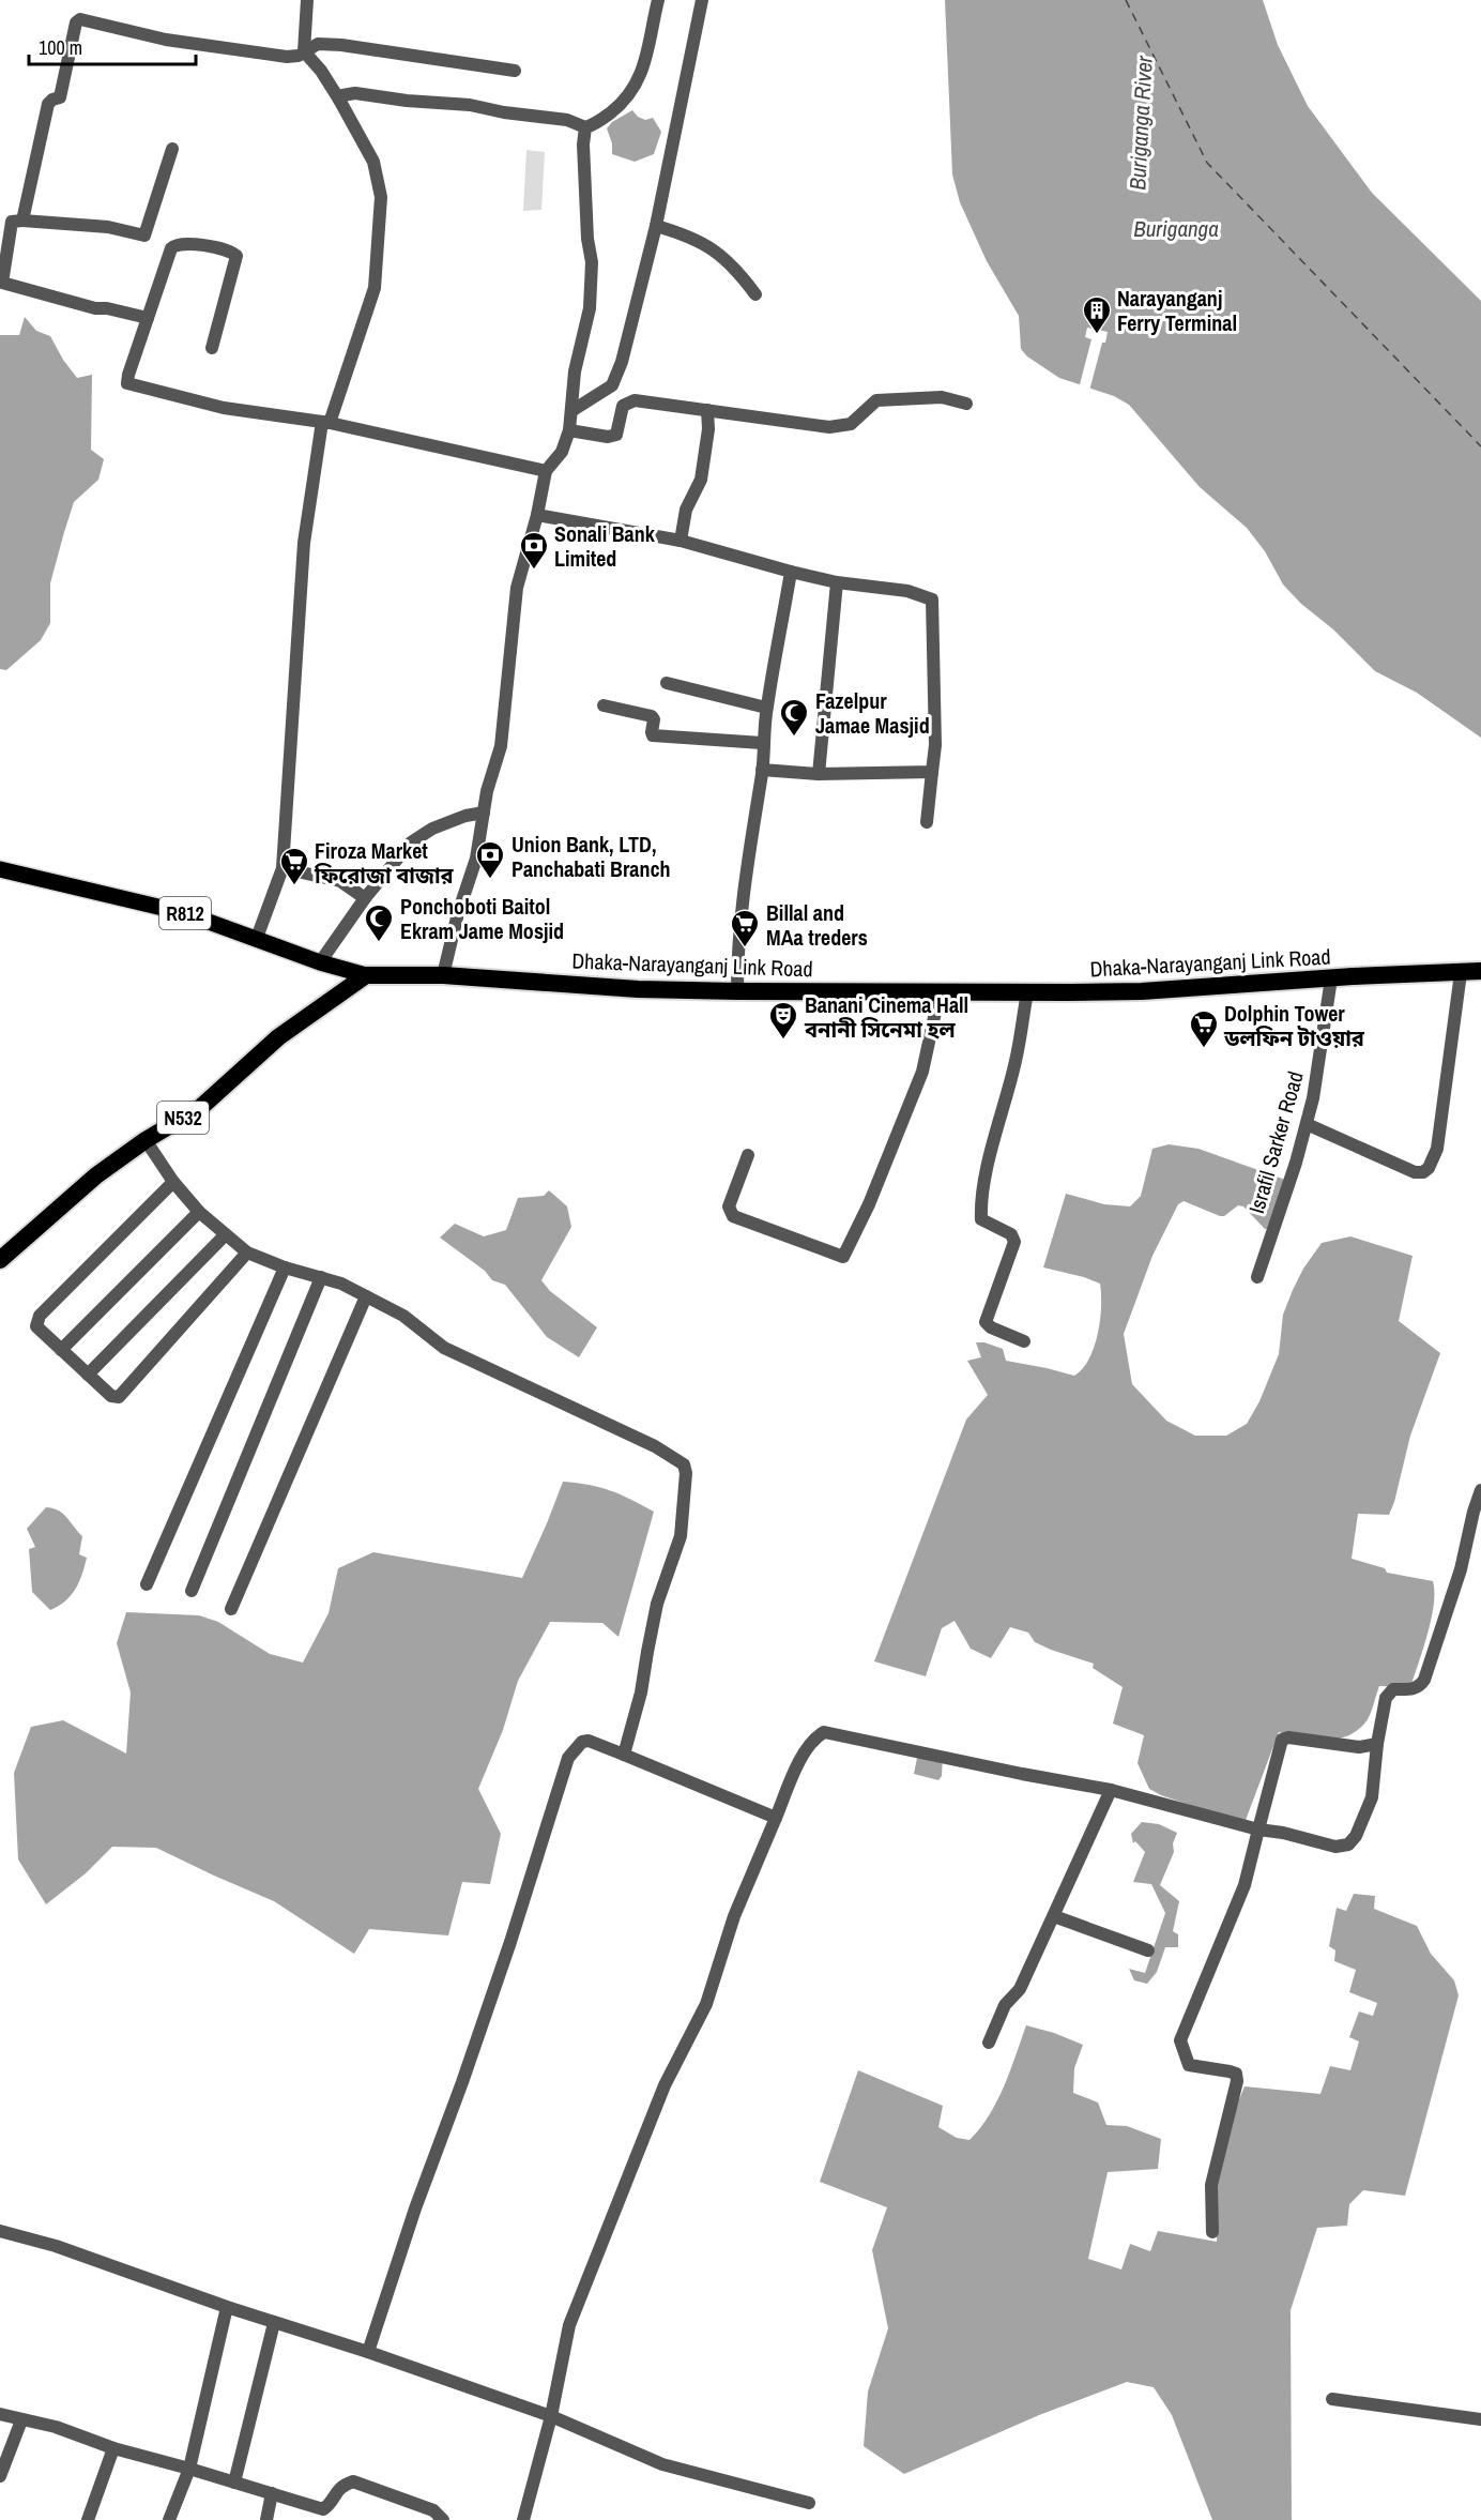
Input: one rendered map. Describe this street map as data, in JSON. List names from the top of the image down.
{
  "streets": {
    "highway": ["Dhaka-Narayanganj Link Road", "N532"],
    "main road": ["R812"],
    "street": ["Israfil Sarker Road"]
  },
  "crossings": [
    ["R812", "Dhaka-Narayanganj Link Road"],
    ["R812", "N532"],
    ["Dhaka-Narayanganj Link Road", "N532"],
    ["Dhaka-Narayanganj Link Road", "Israfil Sarker Road"]
  ],
  "water": ["Buriganga River", "Buriganga"],
  "places": {
    "building": ["Narayanganj Ferry Terminal"],
    "bank": ["Sonali Bank Limited", "Union Bank, LTD, Panchabati Branch"],
    "mosque": ["Fazelpur Jamae Masjid", "Ponchoboti Baitol Ekram Jame Mosjid"],
    "supermarket": ["Firoza Market ফিরোজা বাজার", "Billal and MAa treders", "Dolphin Tower ডলফিন টাওয়ার"],
    "theatre": ["Banani Cinema Hall বনানী সিনেমা হল"]
  },
  "scale_bar": "100 m"
}
